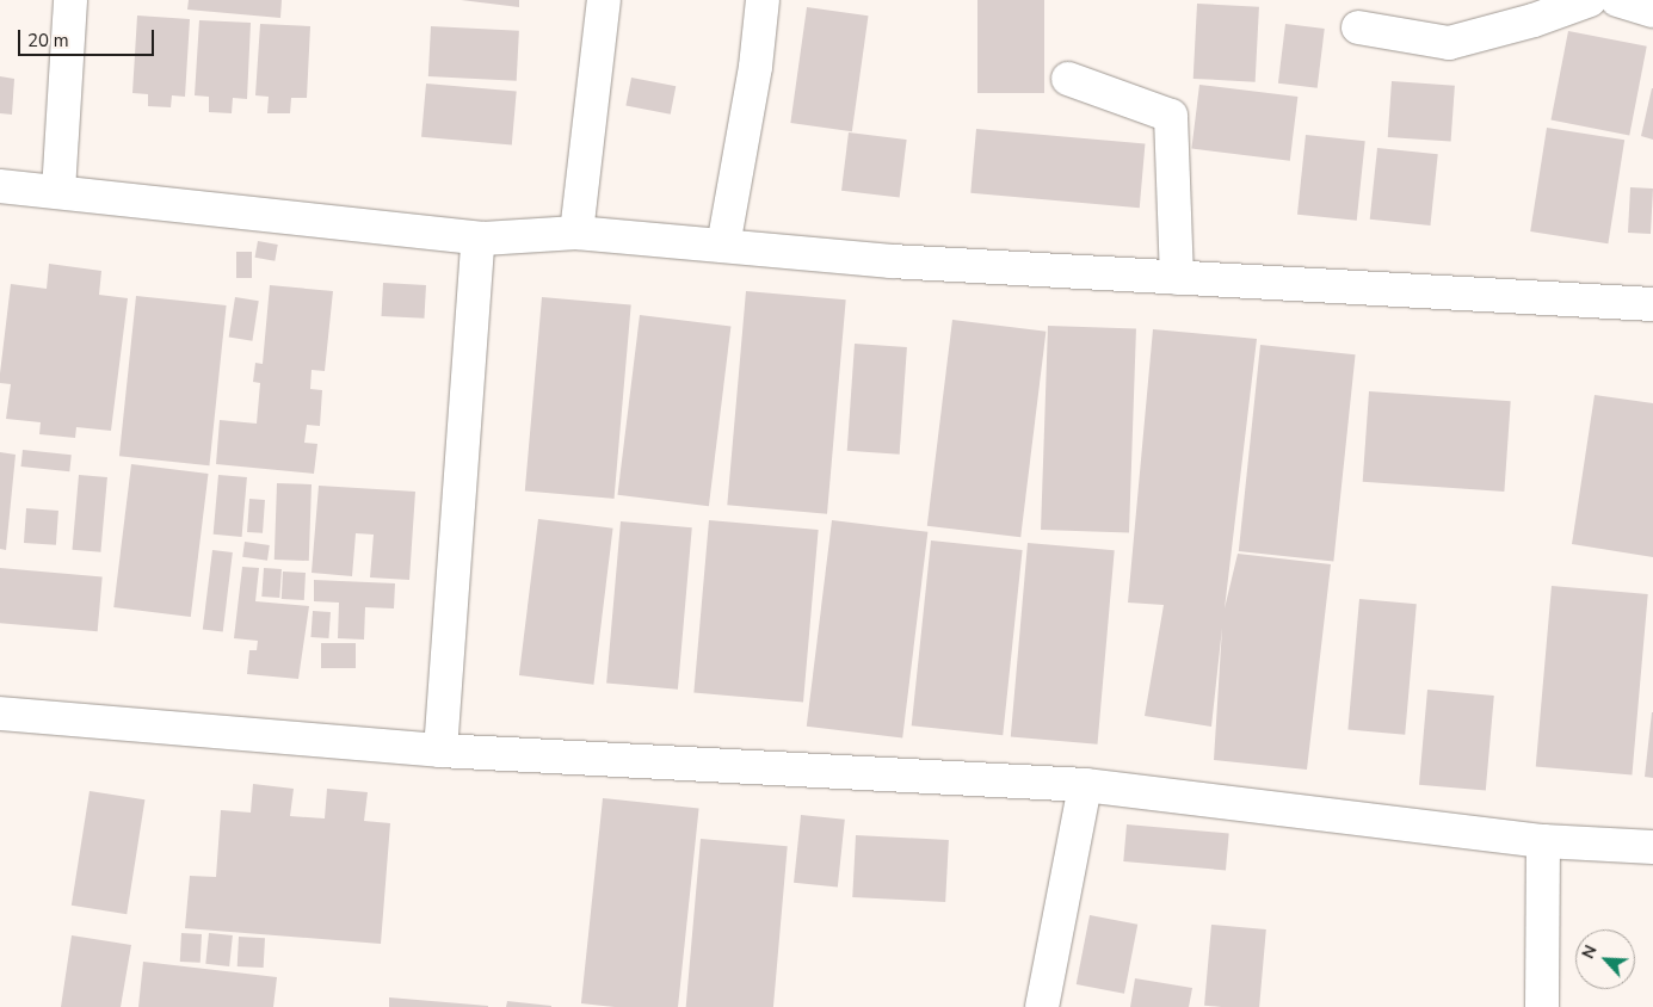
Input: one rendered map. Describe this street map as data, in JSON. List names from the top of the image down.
{
  "scale_bar": "20 m",
  "north": "top left"
}
